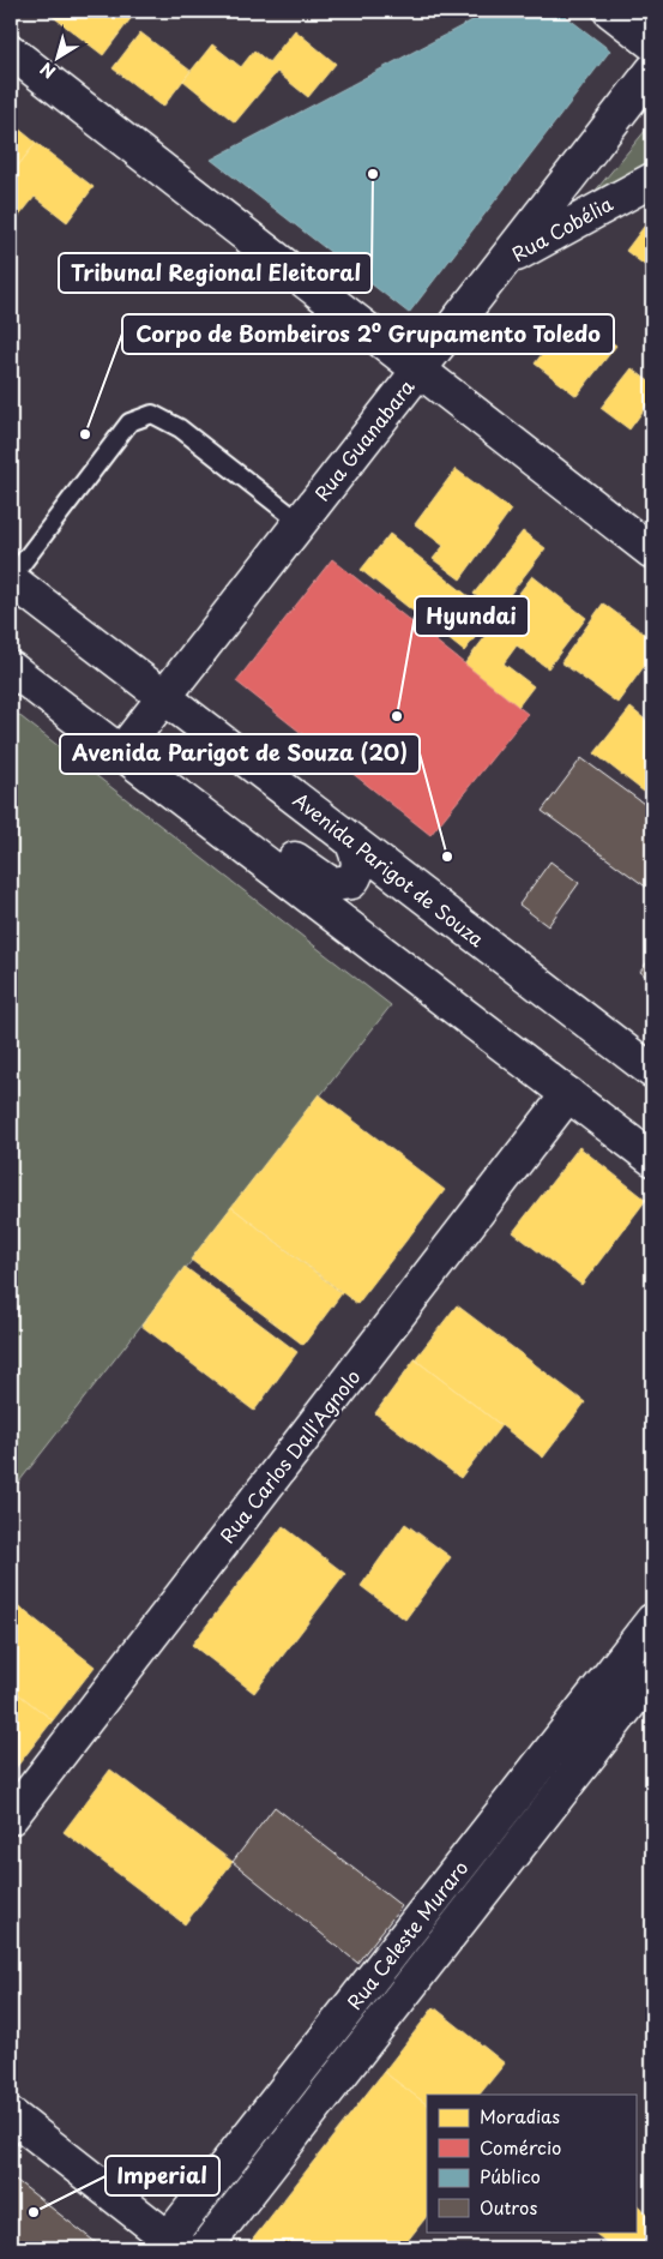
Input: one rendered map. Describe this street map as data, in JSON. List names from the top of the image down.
{
  "streets": {
    "street": [
      "Rua Cobélia",
      "Rua Guanabara",
      "Avenida Parigot de Souza",
      "Rua Carlos Dall'Agnolo",
      "Rua Celeste Muraro"
    ]
  },
  "crossings": [
    ["Rua Cobélia", "Rua Guanabara"],
    ["Rua Guanabara", "Avenida Parigot de Souza"]
  ],
  "places": [
    "Tribunal Regional Eleitoral",
    "Corpo de Bombeiros 2º Grupamento Toledo",
    "Hyundai",
    "Avenida Parigot de Souza (20)",
    "Imperial"
  ],
  "legend": [
    "Moradias",
    "Comércio",
    "Público",
    "Outros"
  ],
  "north": "bottom left"
}
